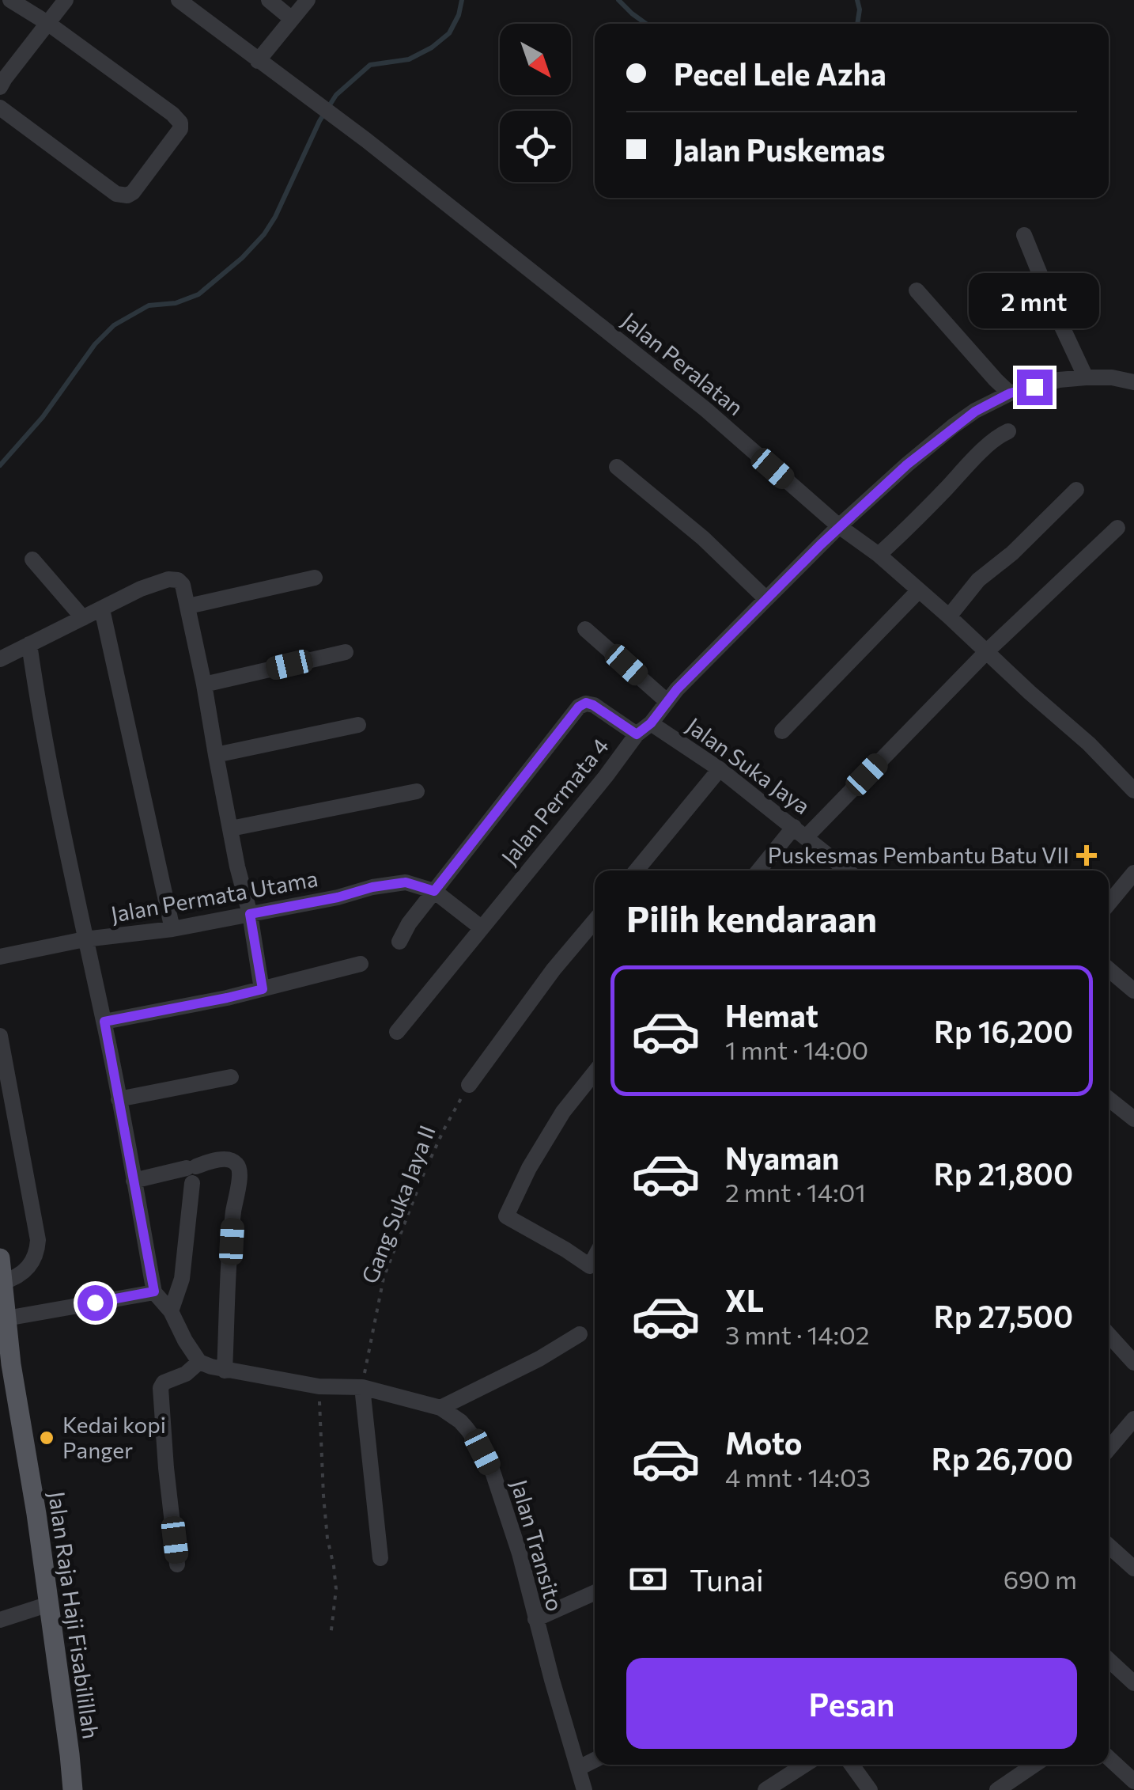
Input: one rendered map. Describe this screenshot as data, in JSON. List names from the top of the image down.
{
  "streets": {
    "main road": ["Jalan Raja Haji Fisabilillah"],
    "street": [
      "Jalan Peralatan",
      "Jalan Suka Jaya",
      "Jalan Permata 4",
      "Jalan Permata Utama",
      "Jalan Transito"
    ],
    "path": ["Gang Suka Jaya II"]
  },
  "crossings": [
    ["Jalan Permata 4", "Jalan Permata Utama"],
    ["Gang Suka Jaya II", "Jalan Transito"]
  ],
  "places": {
    "health": ["Puskesmas Pembantu Batu VII"],
    "other": ["Kedai kopi Panger"]
  },
  "north": "bottom right",
  "page": {
    "banner": ["Pecel Lele Azha", "Jalan Puskemas"],
    "bubble": "2 mnt",
    "heading": "Pilih kendaraan",
    "list": [
      {
        "name": "Hemat",
        "note": "1 mnt · 14:00",
        "value": "Rp 16,200"
      },
      {
        "name": "Nyaman",
        "note": "2 mnt · 14:01",
        "value": "Rp 21,800"
      },
      {
        "name": "XL",
        "note": "3 mnt · 14:02",
        "value": "Rp 27,500"
      },
      {
        "name": "Moto",
        "note": "4 mnt · 14:03",
        "value": "Rp 26,700"
      }
    ],
    "pay": ["Tunai", "690 m"],
    "buttons": "Pesan"
  }
}
